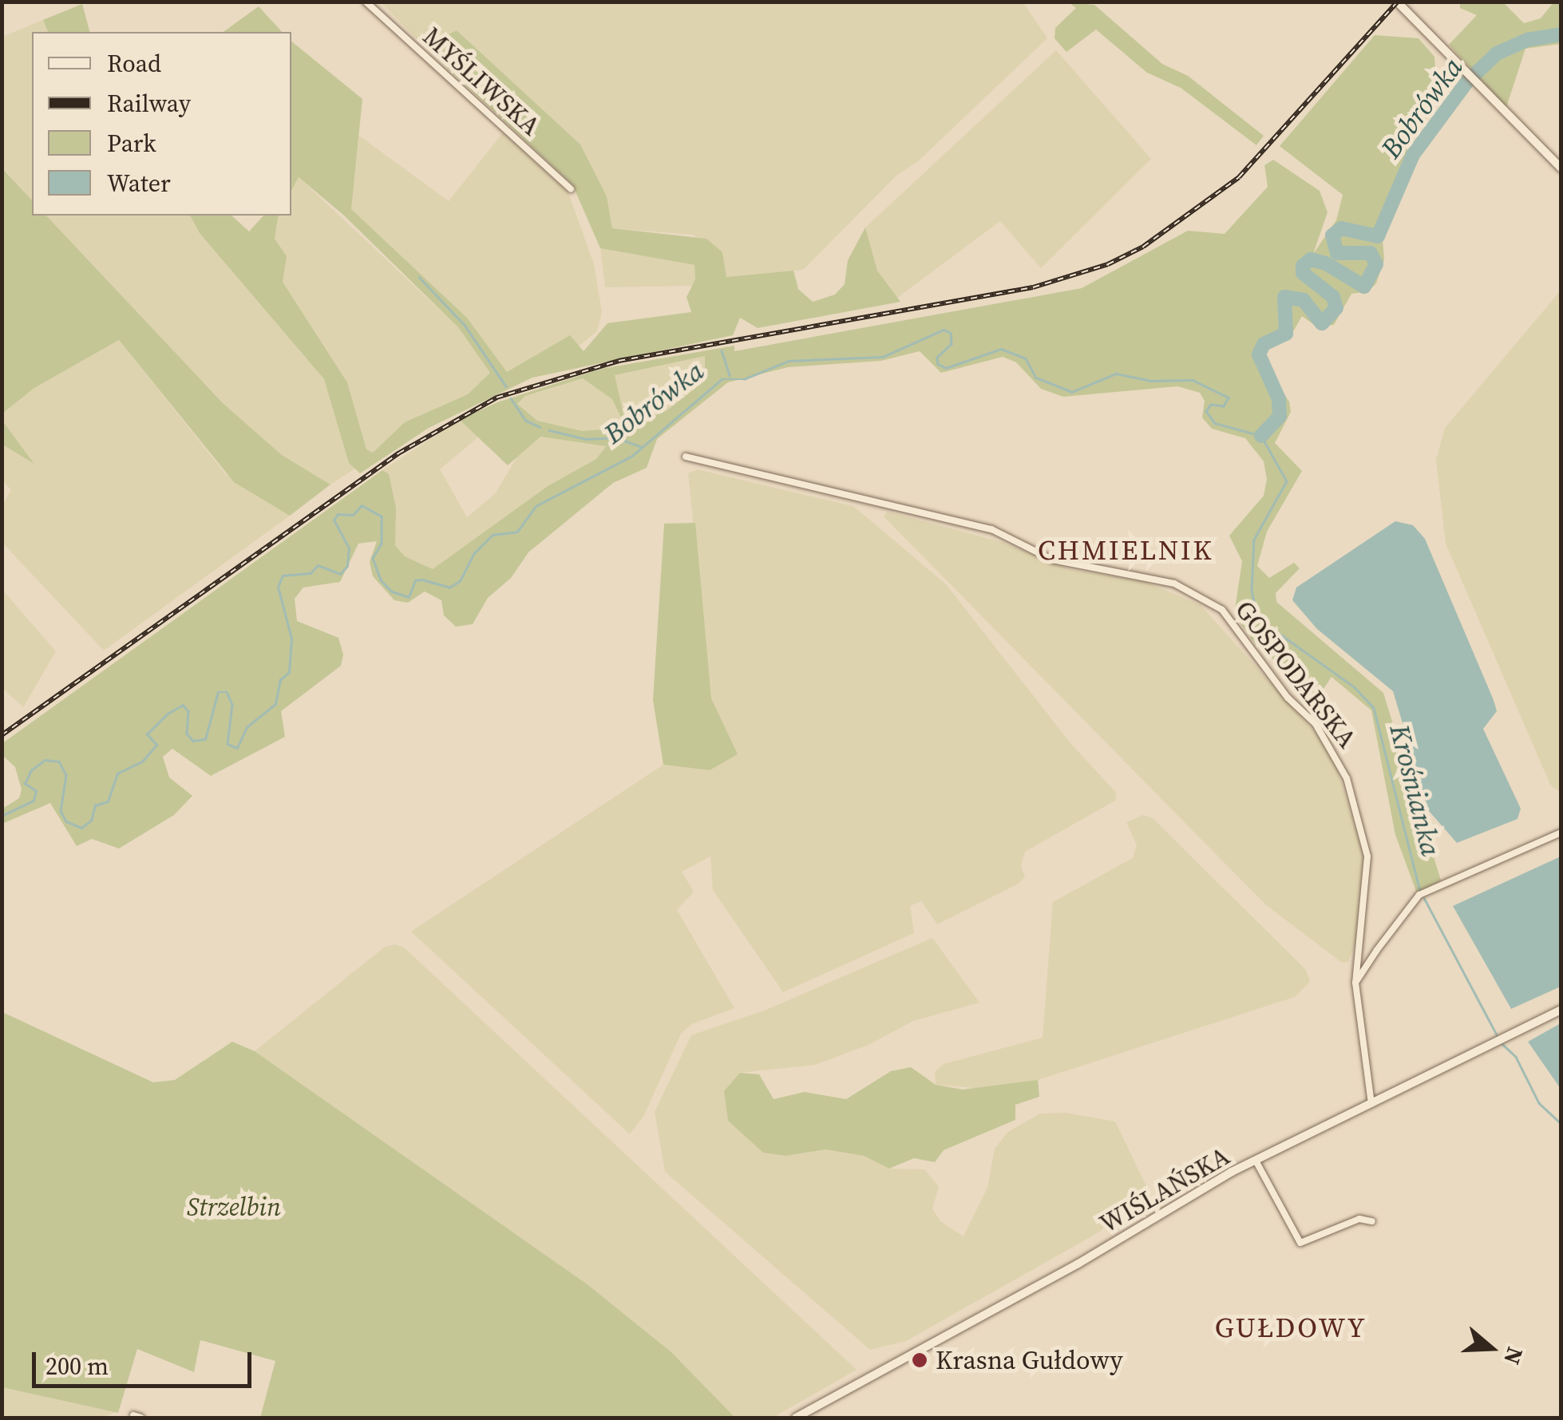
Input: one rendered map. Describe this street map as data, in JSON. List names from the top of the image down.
{
  "streets": {
    "street": ["MYŚLIWSKA", "GOSPODARSKA", "WIŚLAŃSKA"]
  },
  "crossings": [
    ["GOSPODARSKA", "WIŚLAŃSKA"]
  ],
  "districts": ["CHMIELNIK", "GUŁDOWY"],
  "water": ["Bobrówka", "Krośnianka"],
  "parks": ["Strzelbin"],
  "places": ["Krasna Gułdowy"],
  "legend": [
    "Road",
    "Railway",
    "Park",
    "Water"
  ],
  "scale_bar": "200 m",
  "north": "right"
}
